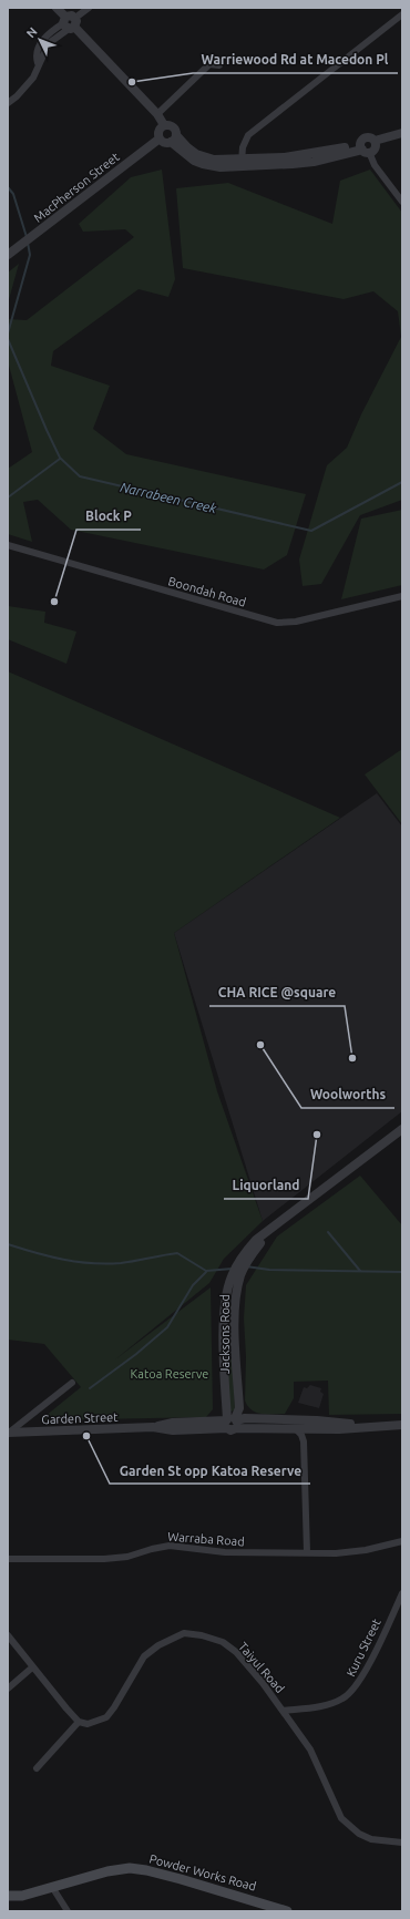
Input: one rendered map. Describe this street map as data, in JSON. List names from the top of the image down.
{
  "streets": {
    "main road": ["Powder Works Road"],
    "street": [
      "MacPherson Street",
      "Boondah Road",
      "Jacksons Road",
      "Garden Street",
      "Warraba Road",
      "Kuru Street",
      "Taiyul Road"
    ]
  },
  "crossings": [
    ["Jacksons Road", "Garden Street"],
    ["Kuru Street", "Taiyul Road"]
  ],
  "water": ["Narrabeen Creek"],
  "parks": ["Katoa Reserve"],
  "places": [
    "Warriewood Rd at Macedon Pl",
    "Block P",
    "Woolworths",
    "CHA RICE @square",
    "Liquorland",
    "Garden St opp Katoa Reserve"
  ],
  "north": "top left"
}
